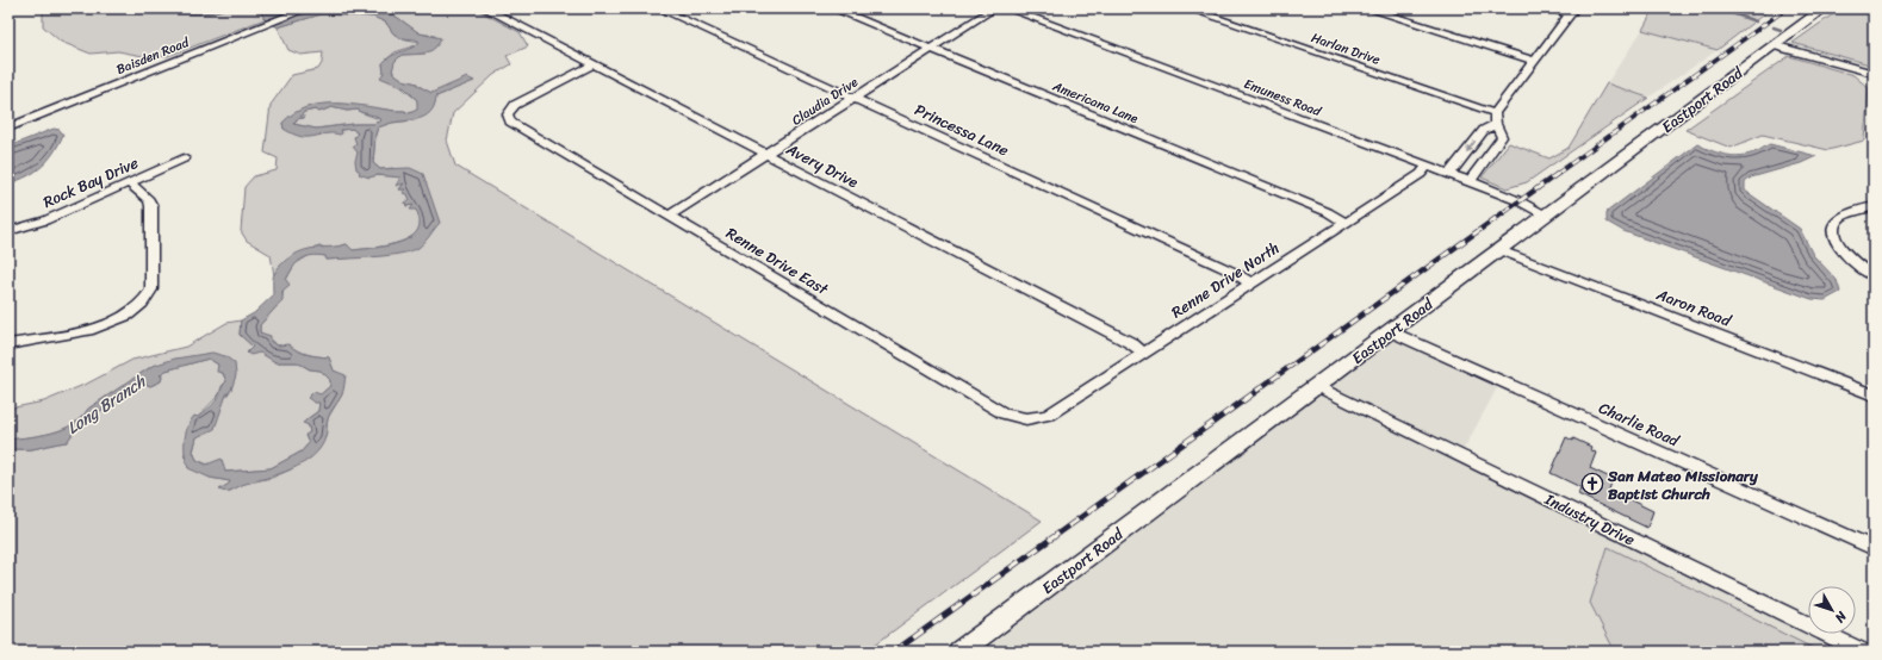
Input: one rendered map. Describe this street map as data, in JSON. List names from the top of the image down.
{
  "streets": {
    "street": [
      "Harlan Drive",
      "Baisden Road",
      "Emuness Road",
      "Eastport Road",
      "Claudia Drive",
      "Americana Lane",
      "Princessa Lane",
      "Avery Drive",
      "Rock Bay Drive",
      "Renne Drive East",
      "Renne Drive North",
      "Aaron Road",
      "Charlie Road",
      "Industry Drive"
    ]
  },
  "crossings": [
    ["Emuness Road", "Eastport Road"],
    ["Emuness Road", "Renne Drive North"],
    ["Eastport Road", "Aaron Road"],
    ["Eastport Road", "Charlie Road"],
    ["Eastport Road", "Industry Drive"],
    ["Claudia Drive", "Americana Lane"],
    ["Claudia Drive", "Princessa Lane"],
    ["Claudia Drive", "Avery Drive"],
    ["Claudia Drive", "Renne Drive East"],
    ["Americana Lane", "Renne Drive North"],
    ["Princessa Lane", "Renne Drive North"],
    ["Avery Drive", "Renne Drive East"],
    ["Avery Drive", "Renne Drive North"],
    ["Renne Drive East", "Renne Drive North"]
  ],
  "water": ["Long Branch"],
  "places": {
    "church": ["San Mateo Missionary Baptist Church"]
  },
  "north": "bottom right"
}
